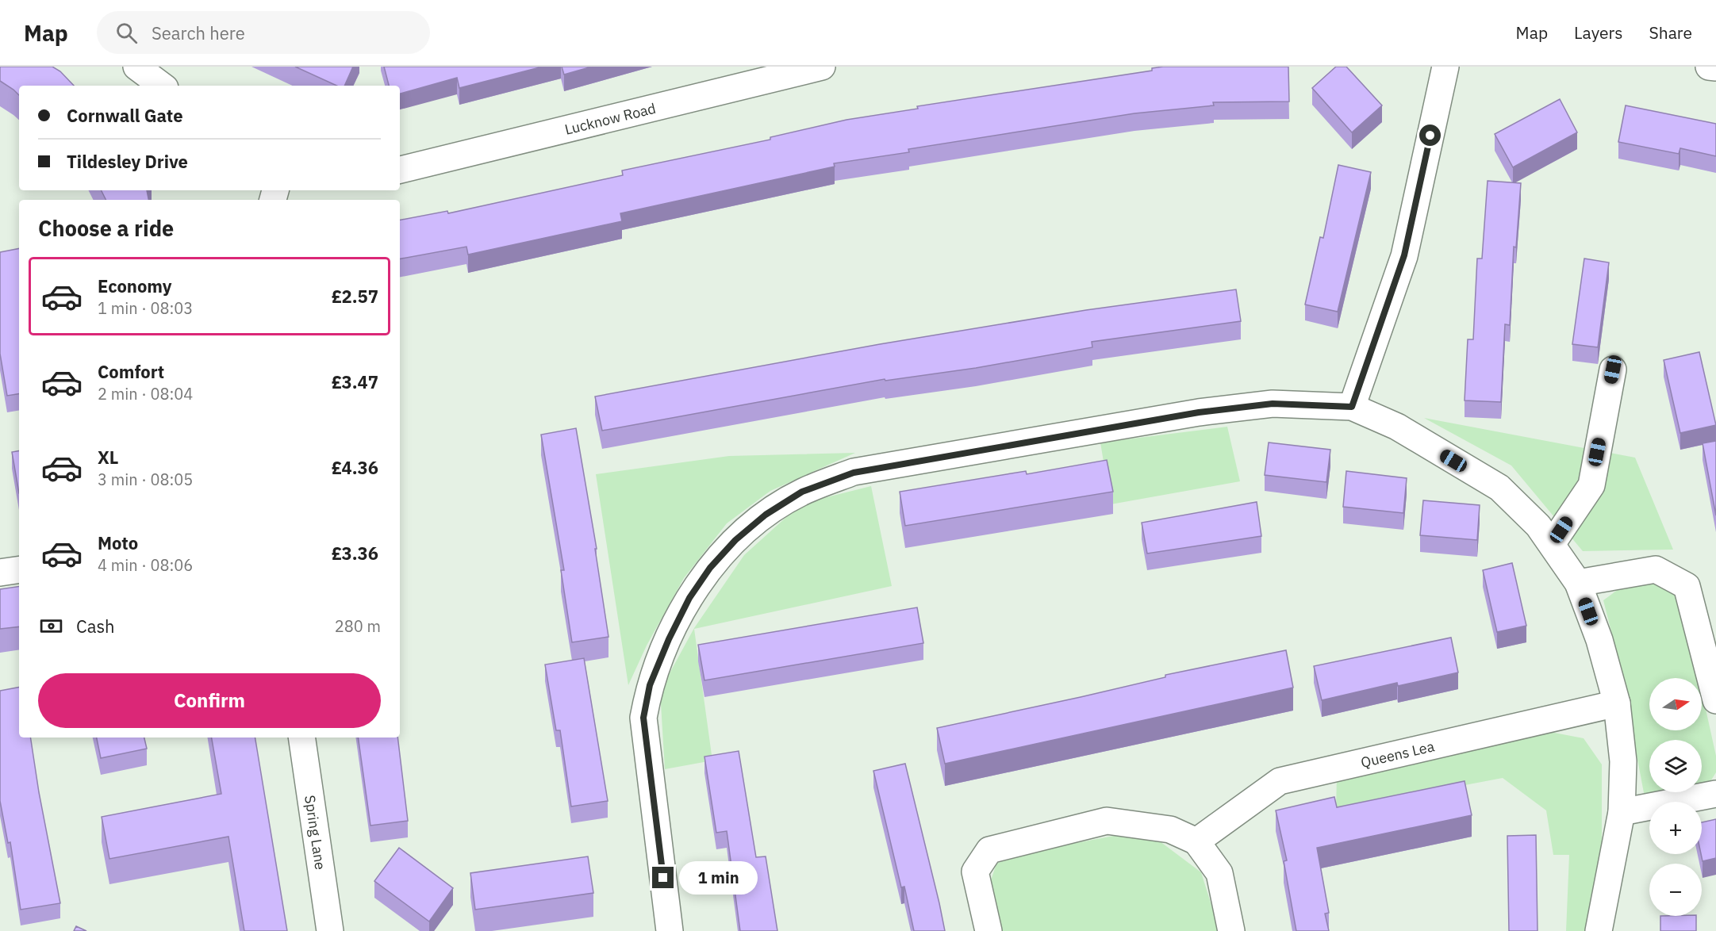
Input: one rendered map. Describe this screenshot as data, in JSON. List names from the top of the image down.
{
  "streets": {
    "street": ["Lucknow Road", "Queens Lea", "Spring Lane"]
  },
  "north": "right",
  "page": {
    "header": "Map",
    "search": "Search here",
    "nav": ["Map", "Layers", "Share"],
    "banner": ["Cornwall Gate", "Tildesley Drive"],
    "heading": "Choose a ride",
    "list": [
      {
        "name": "Economy",
        "note": "1 min · 08:03",
        "value": "£2.57"
      },
      {
        "name": "Comfort",
        "note": "2 min · 08:04",
        "value": "£3.47"
      },
      {
        "name": "XL",
        "note": "3 min · 08:05",
        "value": "£4.36"
      },
      {
        "name": "Moto",
        "note": "4 min · 08:06",
        "value": "£3.36"
      }
    ],
    "pay": ["Cash", "280 m"],
    "buttons": "Confirm",
    "map_buttons": ["+", "−"],
    "bubble": "1 min"
  }
}
